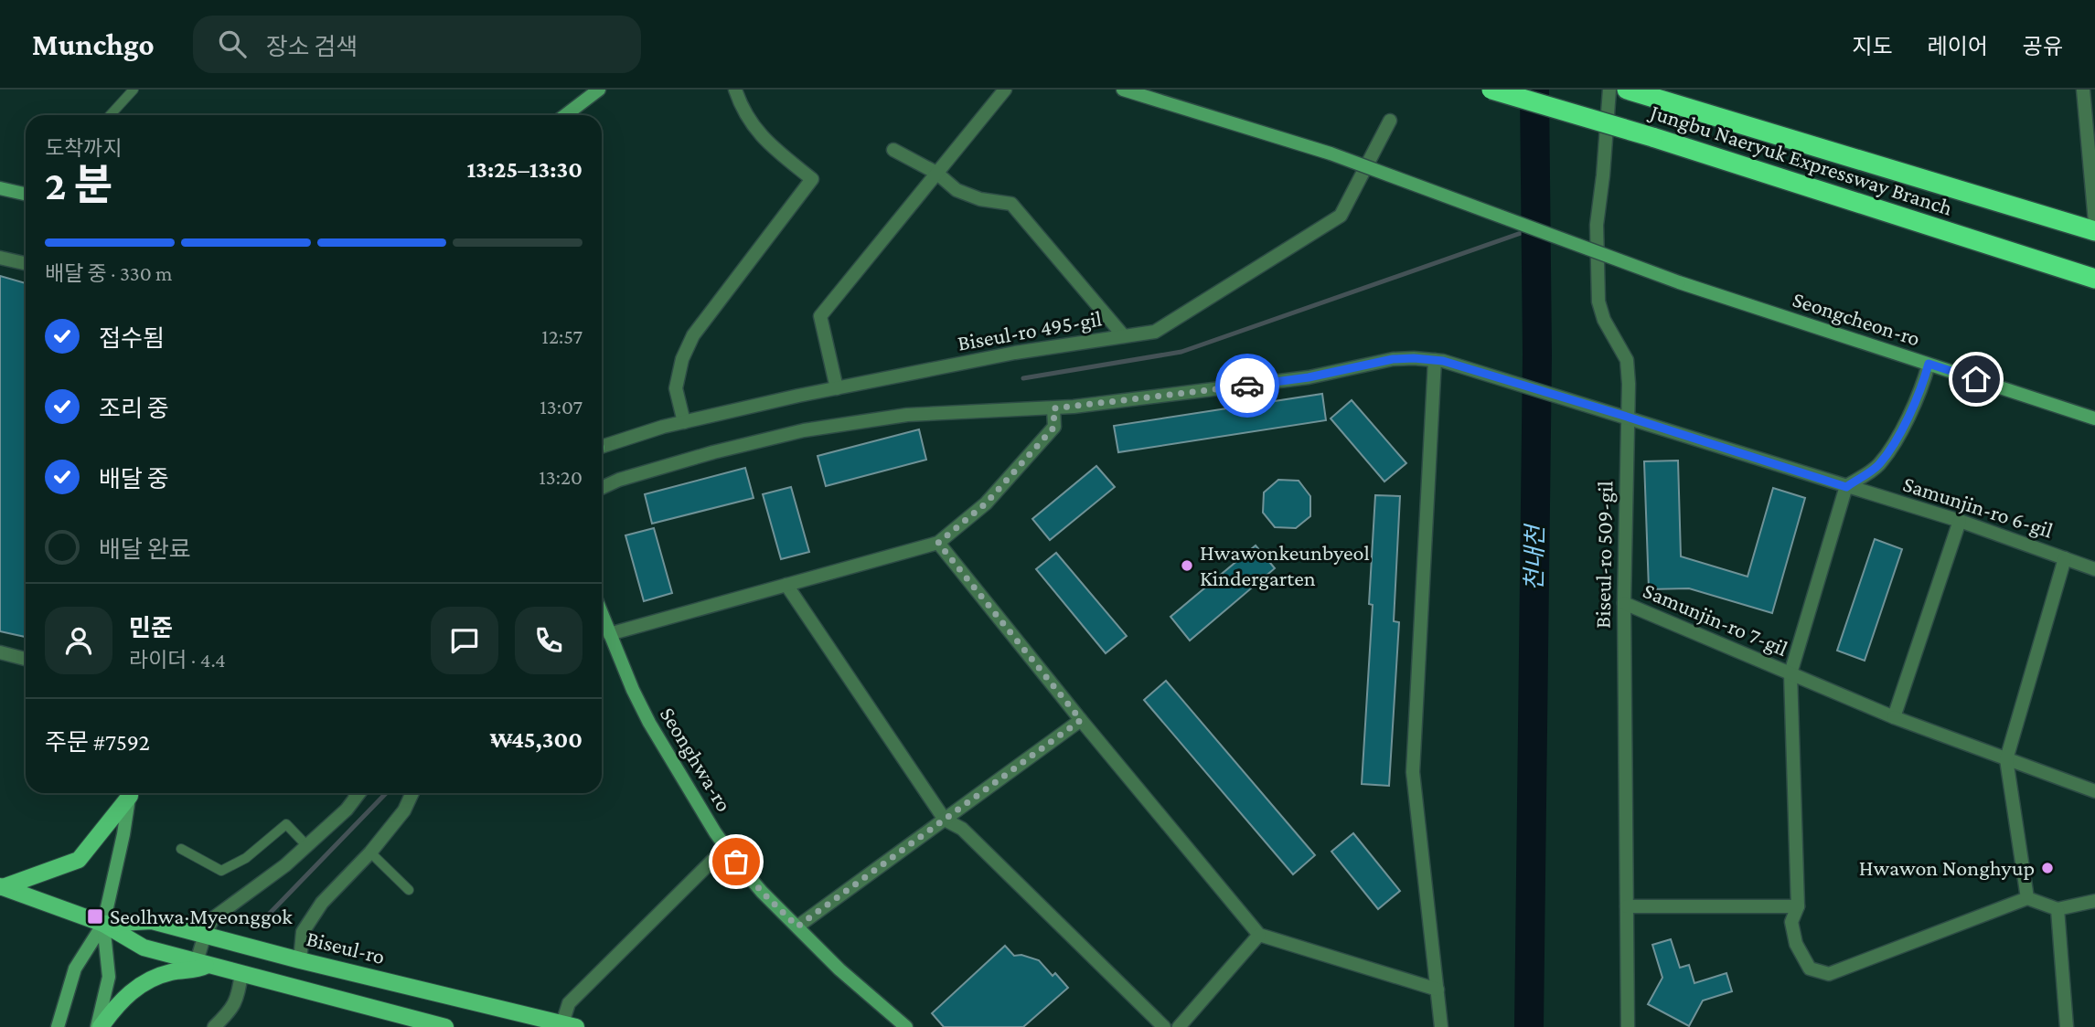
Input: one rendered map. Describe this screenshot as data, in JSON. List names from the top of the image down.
{
  "streets": {
    "highway": ["Jungbu Naeryuk Expressway Branch"],
    "main road": ["Seongcheon-ro", "Seonghwa-ro", "Biseul-ro"],
    "street": [
      "Biseul-ro 495-gil",
      "Samunjin-ro 6-gil",
      "Biseul-ro 509-gil",
      "Samunjin-ro 7-gil"
    ]
  },
  "crossings": [
    ["Samunjin-ro 6-gil", "Biseul-ro 509-gil"],
    ["Biseul-ro 509-gil", "Samunjin-ro 7-gil"]
  ],
  "water": ["천내천"],
  "places": {
    "other": ["Hwawonkeunbyeol Kindergarten", "Hwawon Nonghyup"],
    "transit": ["Seolhwa·Myeonggok"]
  },
  "page": {
    "header": "Munchgo",
    "search": "장소 검색",
    "nav": ["지도", "레이어", "공유"],
    "heading": ["2 분", "도착까지", "13:25–13:30"],
    "panel": [
      "민준",
      "라이더 · 4.4",
      "주문 #7592",
      "₩45,300"
    ],
    "bar": "배달 중 · 330 m",
    "list": [
      ["접수됨", "12:57"],
      ["조리 중", "13:07"],
      ["배달 중", "13:20"],
      "배달 완료"
    ]
  }
}
